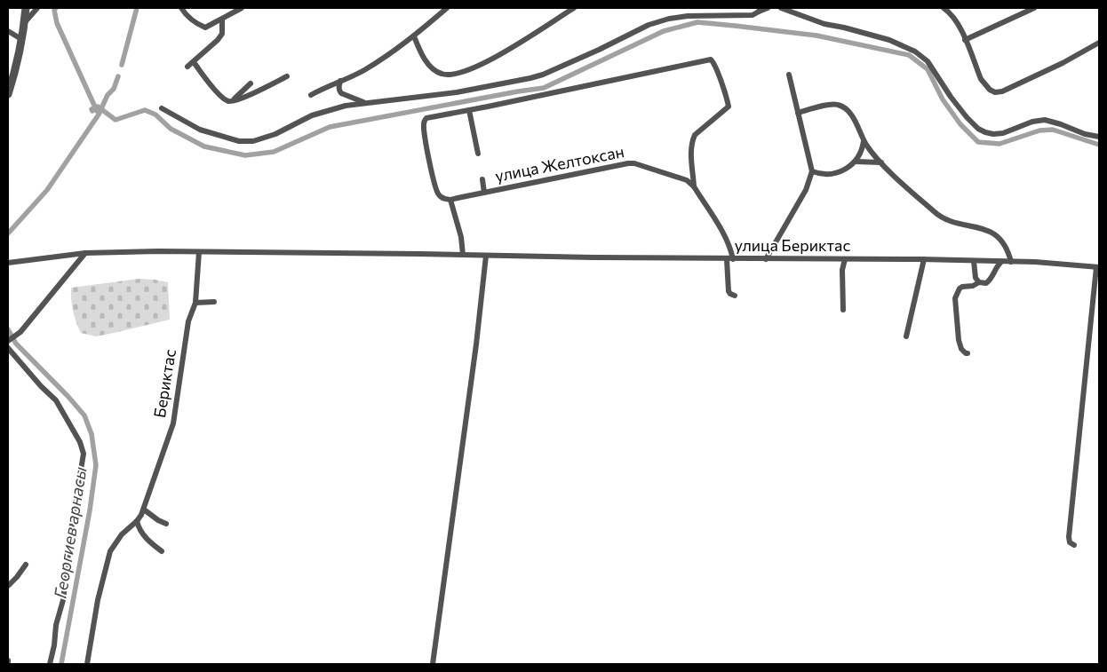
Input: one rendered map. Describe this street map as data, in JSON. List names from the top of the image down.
{
  "streets": {
    "street": ["улица Желтоксан", "улица Бериктас", "Бериктас"]
  },
  "crossings": [
    ["улица Бериктас", "Бериктас"]
  ],
  "water": ["Георгиев арнасы"]
}
